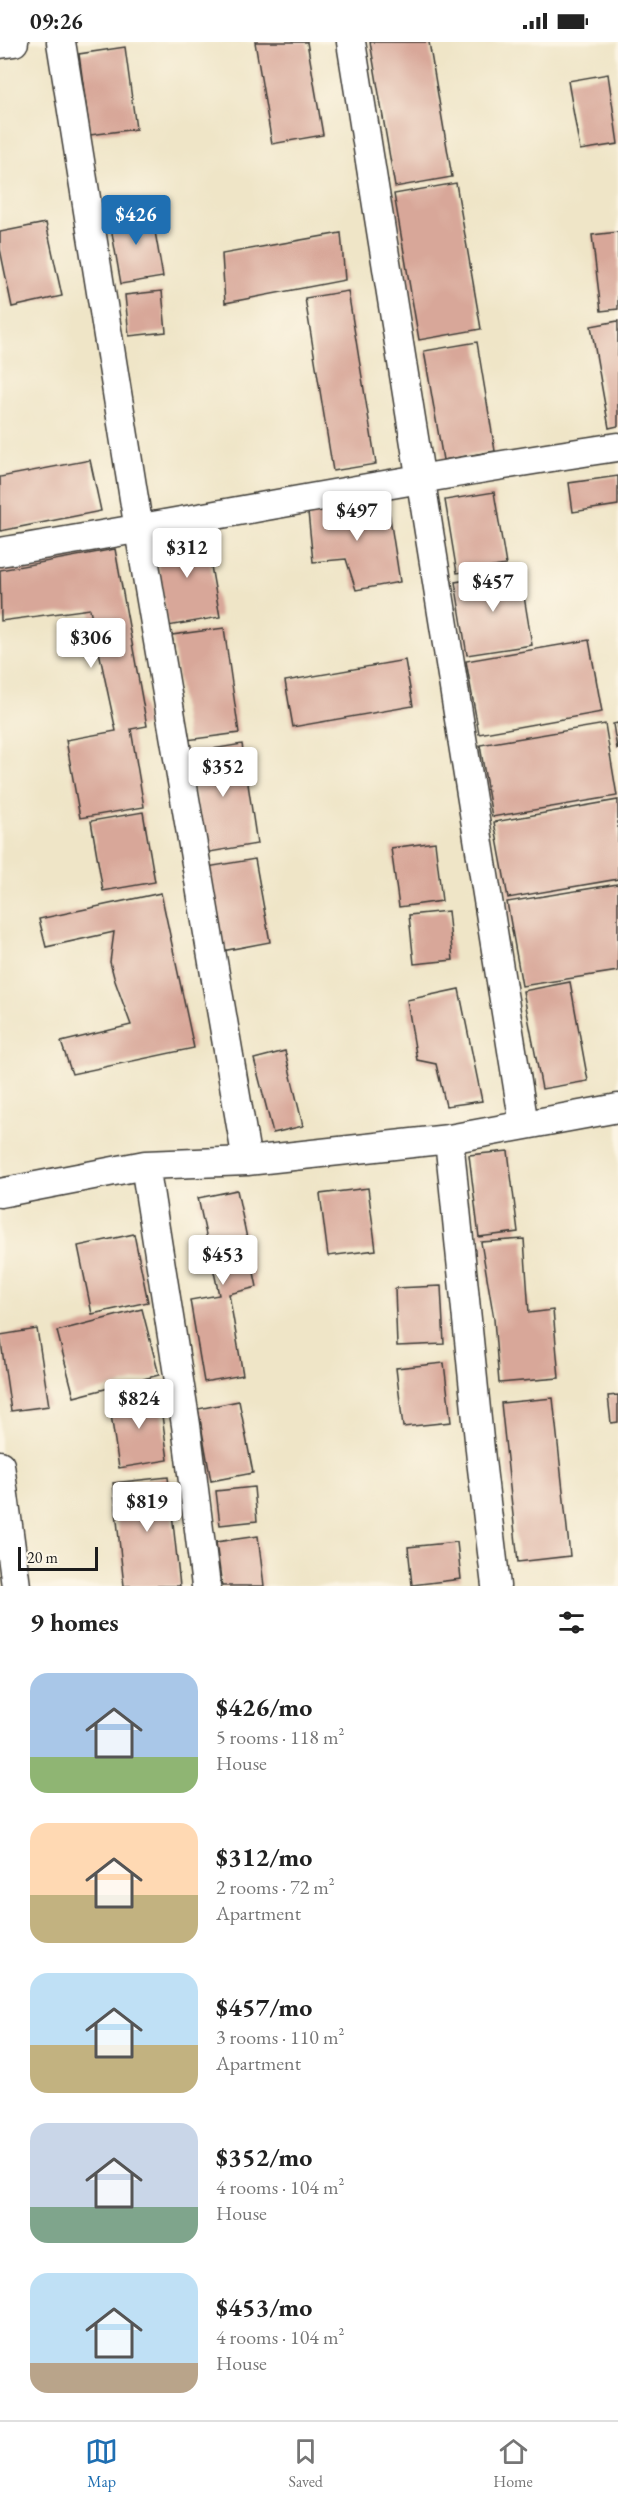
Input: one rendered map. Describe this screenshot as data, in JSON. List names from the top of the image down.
{
  "scale_bar": "20 m",
  "page": {
    "status": "09:26",
    "price": [
      "$426",
      "$497",
      "$312",
      "$457",
      "$306",
      "$352",
      "$453",
      "$824",
      "$819"
    ],
    "scale": "20 m",
    "heading": "9 homes",
    "list": [
      {
        "name": "$426/mo",
        "note": "5 rooms · 118 m² · House"
      },
      {
        "name": "$312/mo",
        "note": "2 rooms · 72 m² · Apartment"
      },
      {
        "name": "$457/mo",
        "note": "3 rooms · 110 m² · Apartment"
      },
      {
        "name": "$352/mo",
        "note": "4 rooms · 104 m² · House"
      },
      {
        "name": "$453/mo",
        "note": "4 rooms · 104 m² · House"
      }
    ],
    "tabs": ["Map", "Saved", "Home"]
  }
}
